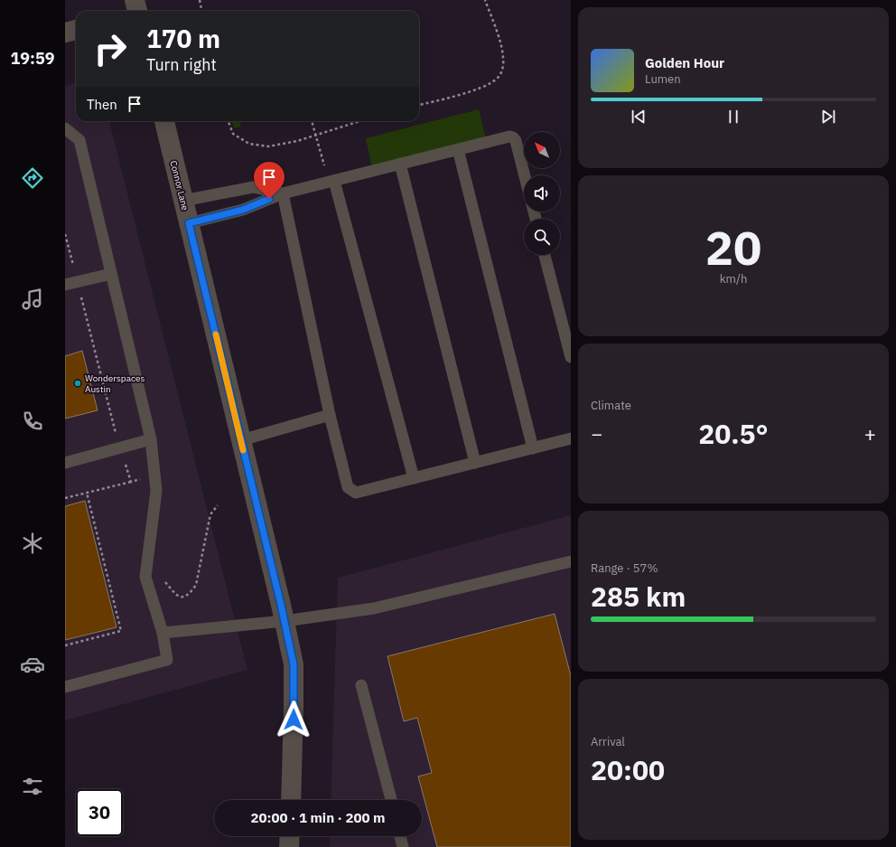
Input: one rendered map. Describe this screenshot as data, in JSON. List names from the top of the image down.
{
  "streets": {
    "street": ["Connor Lane"]
  },
  "places": ["Wonderspaces Austin"],
  "north": "top left",
  "page": {
    "tabs": "19:59",
    "turn": ["170 m", "Turn right"],
    "song": ["Golden Hour", "Lumen"],
    "then": "Then",
    "tile": [
      ["20", "km/h"],
      "Climate",
      ["Range · 57%", "285 km"],
      ["Arrival", "20:00"]
    ],
    "heat": ["−", "20.5°", "+"],
    "limit": "30",
    "trip": "20:00 · 1 min · 200 m"
  }
}
